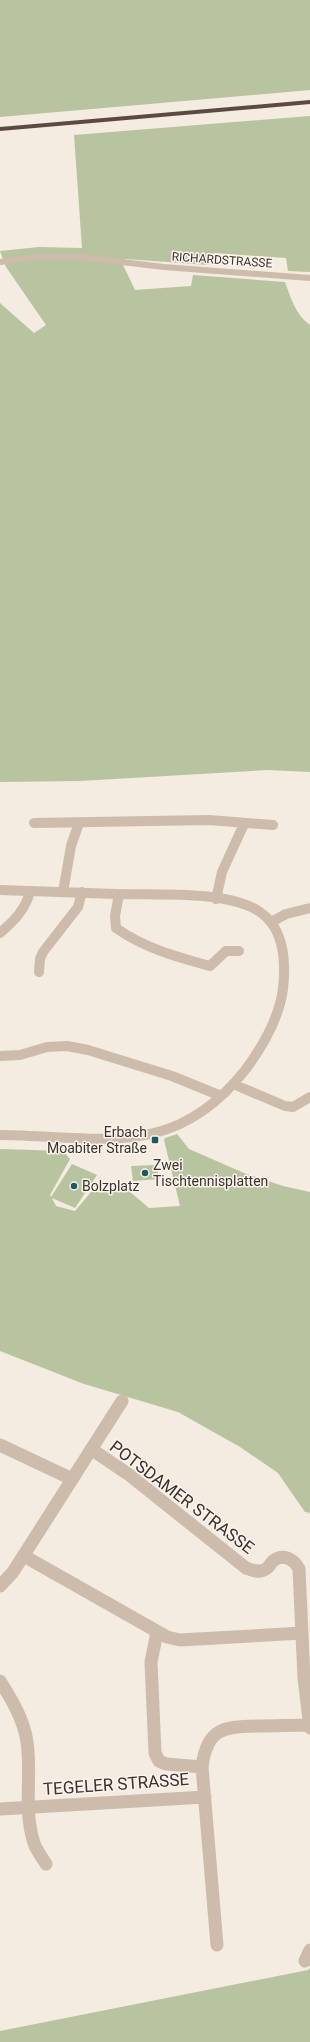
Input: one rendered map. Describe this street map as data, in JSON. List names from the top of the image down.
{
  "streets": {
    "street": ["RICHARDSTRASSE", "POTSDAMER STRASSE", "TEGELER STRASSE"]
  },
  "crossings": [
    ["POTSDAMER STRASSE", "TEGELER STRASSE"]
  ],
  "places": {
    "transit": ["Erbach Moabiter Straße"],
    "other": ["Zwei Tischtennisplatten", "Bolzplatz"]
  }
}
